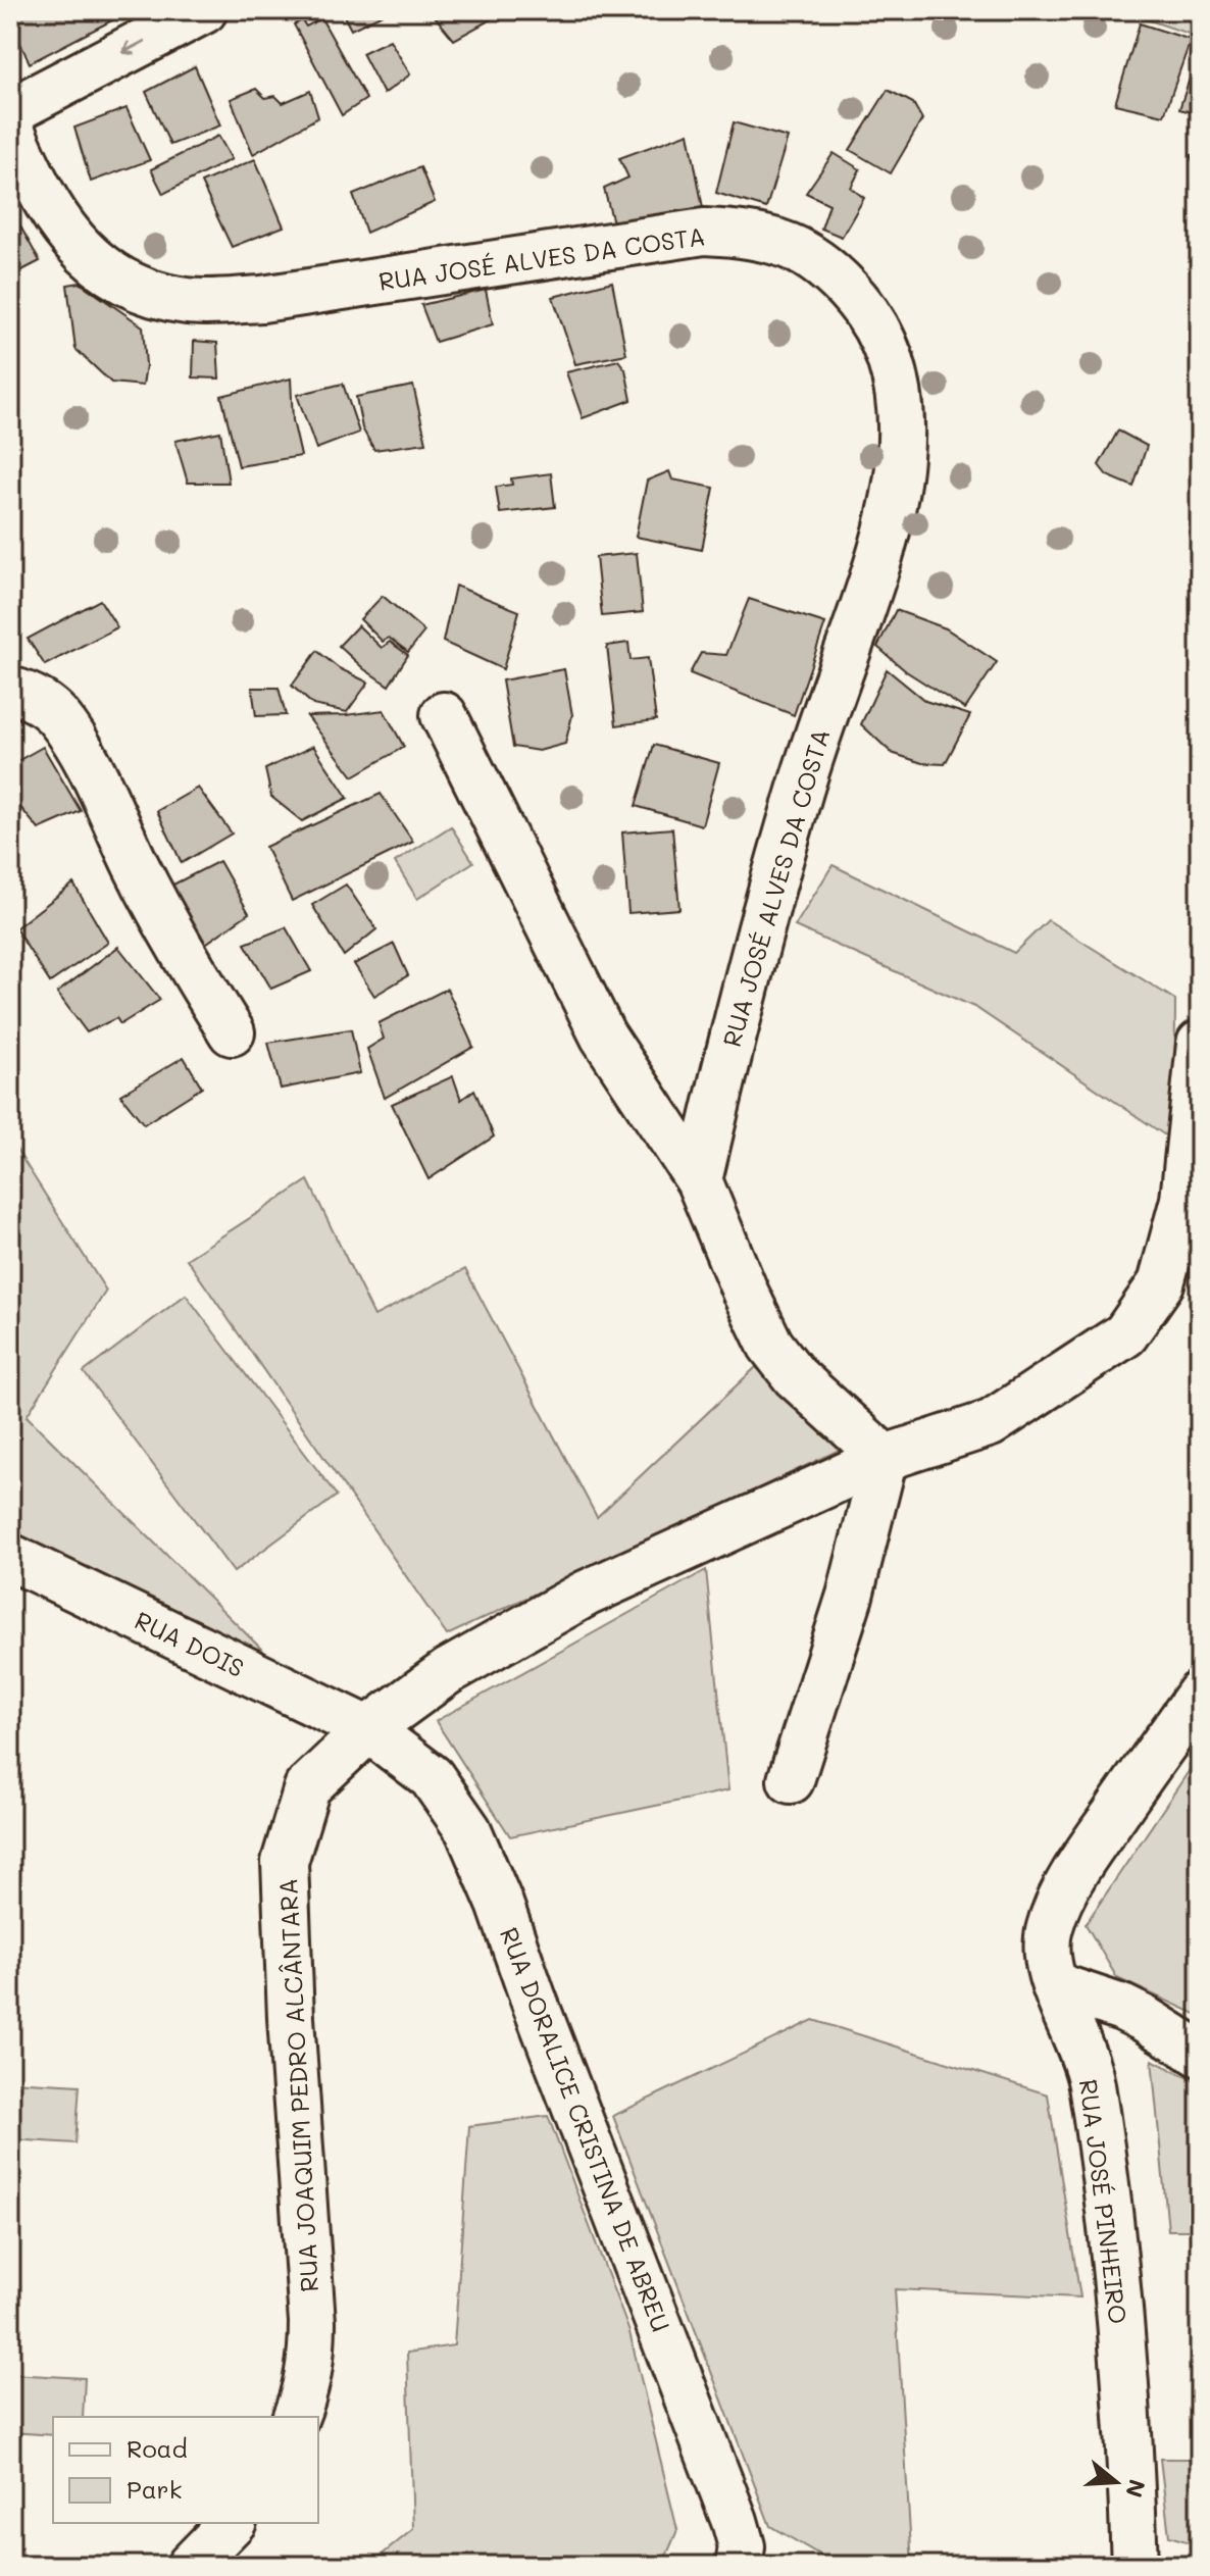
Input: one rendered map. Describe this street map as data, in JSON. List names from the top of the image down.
{
  "streets": {
    "street": [
      "RUA JOSÉ ALVES DA COSTA",
      "RUA DOIS",
      "RUA JOAQUIM PEDRO ALCÂNTARA",
      "RUA DORALICE CRISTINA DE ABREU",
      "RUA JOSÉ PINHEIRO"
    ]
  },
  "crossings": [
    ["RUA DOIS", "RUA JOAQUIM PEDRO ALCÂNTARA"],
    ["RUA DOIS", "RUA DORALICE CRISTINA DE ABREU"],
    ["RUA JOAQUIM PEDRO ALCÂNTARA", "RUA DORALICE CRISTINA DE ABREU"]
  ],
  "legend": ["Road", "Park"],
  "north": "right"
}
